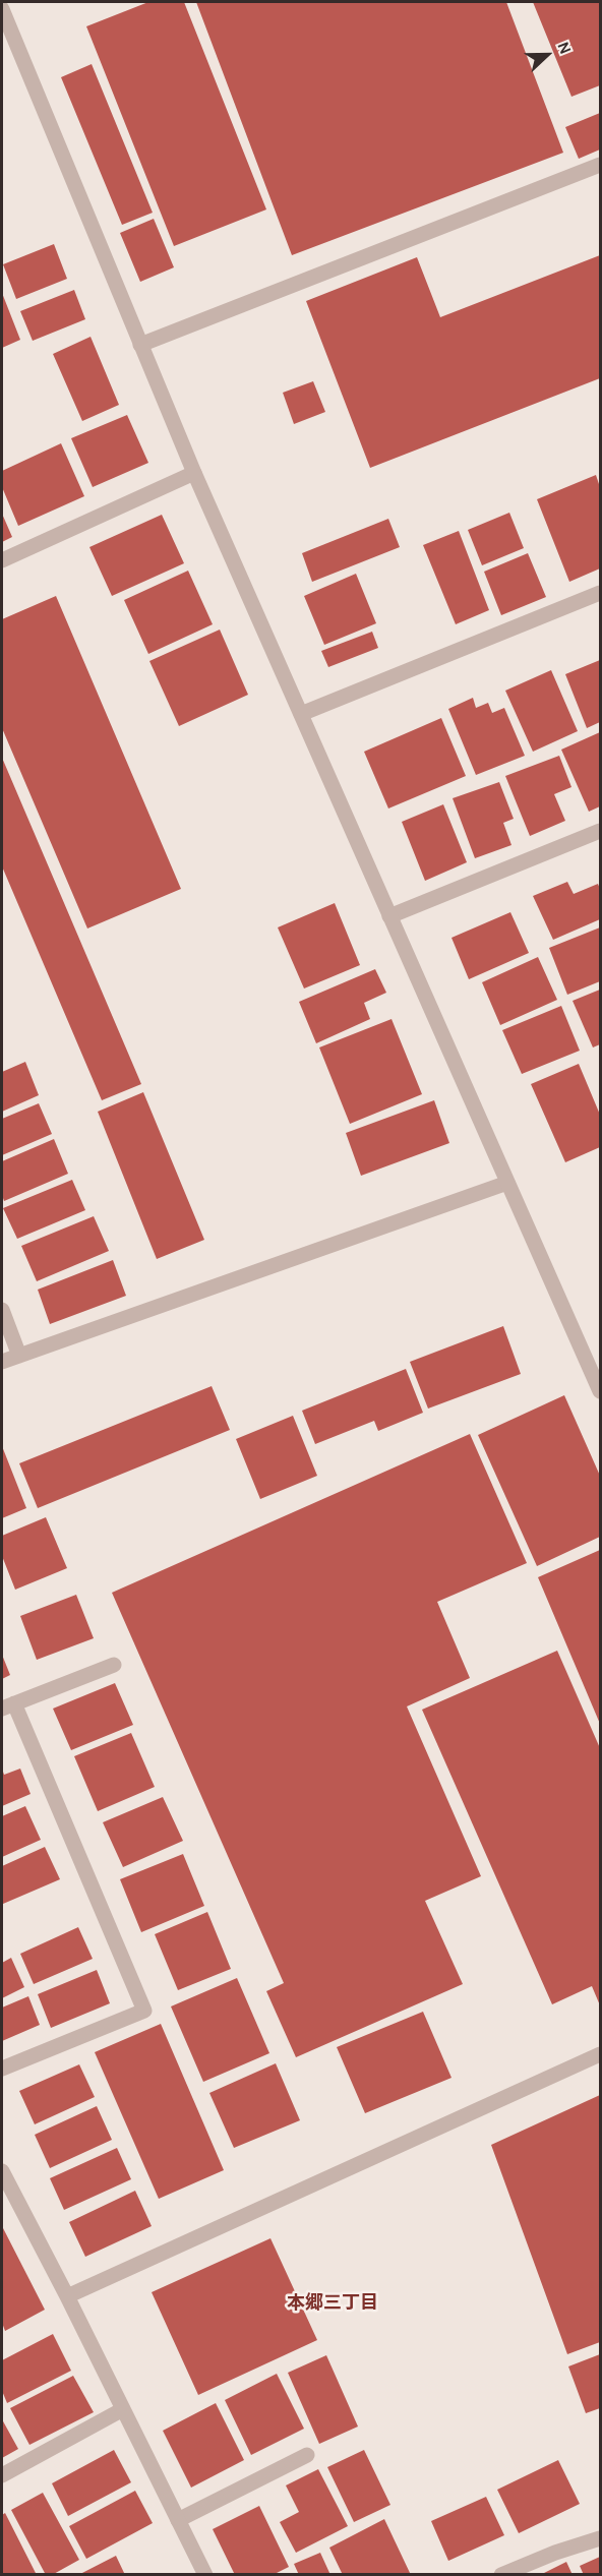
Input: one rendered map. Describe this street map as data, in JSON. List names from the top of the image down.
{
  "districts": ["本郷三丁目"],
  "north": "right"
}
